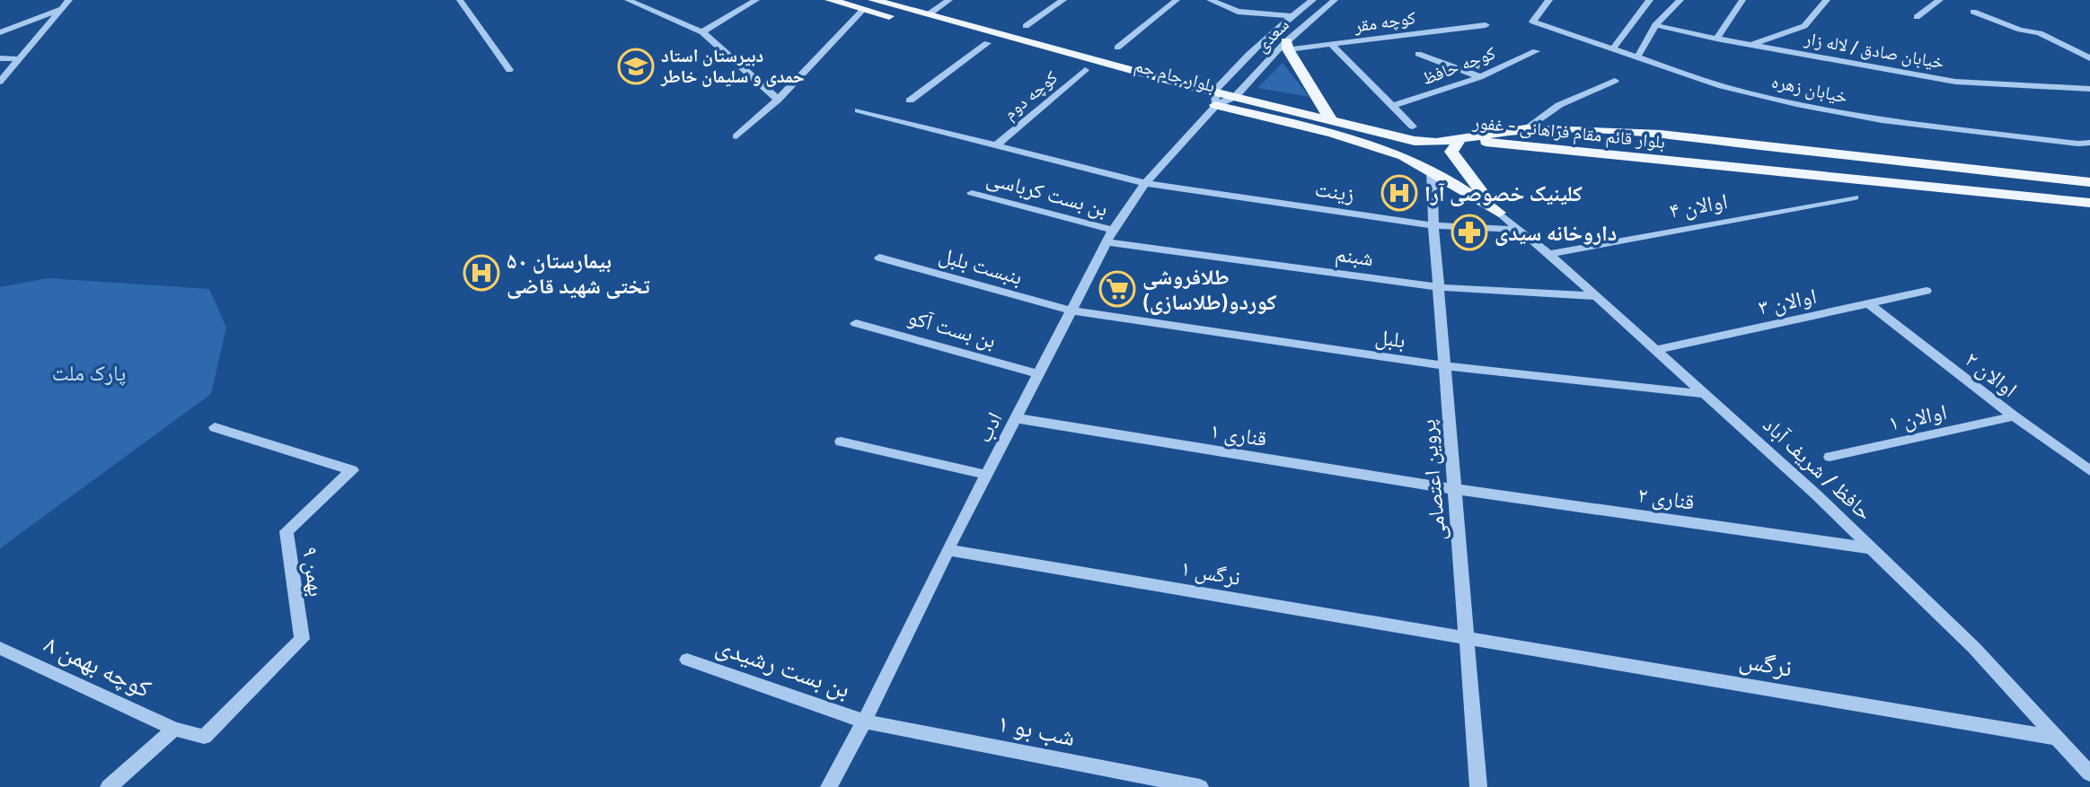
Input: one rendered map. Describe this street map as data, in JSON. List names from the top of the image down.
{
  "streets": {
    "main road": ["بلوار جام جم", "بلوار قائم مقام فراهانی - غفور"],
    "street": [
      "کوچه مقر",
      "سعدی",
      "خیابان صادق / لاله زار",
      "کوچه حافظ",
      "خیابان زهره",
      "کوچه دوم",
      "زینت",
      "بن بست کرباسی",
      "اوالان ۴",
      "شبنم",
      "بنبست بلبل",
      "اوالان ۳",
      "بن بست آکو",
      "بلبل",
      "اوالان ۲",
      "اوالان ۱",
      "ادب",
      "قناری ۱",
      "حافظ / شریف آباد",
      "پروین اعتصامی",
      "قناری ۲",
      "بهمن ۹",
      "نرگس ۱",
      "نرگس",
      "کوچه بهمن ۸",
      "بن بست رشیدی",
      "شب بو ۱"
    ]
  },
  "crossings": [
    ["کوچه مقر", "سعدی"],
    ["سعدی", "بلوار جام جم"],
    ["سعدی", "ادب"],
    ["بلوار جام جم", "کوچه دوم"],
    ["بلوار جام جم", "بلوار قائم مقام فراهانی - غفور"],
    ["بلوار جام جم", "ادب"],
    ["بلوار جام جم", "حافظ / شریف آباد"],
    ["بلوار جام جم", "پروین اعتصامی"],
    ["کوچه دوم", "زینت"],
    ["زینت", "ادب"],
    ["زینت", "حافظ / شریف آباد"],
    ["زینت", "پروین اعتصامی"],
    ["بن بست کرباسی", "شبنم"],
    ["بن بست کرباسی", "ادب"],
    ["اوالان ۴", "حافظ / شریف آباد"],
    ["شبنم", "ادب"],
    ["شبنم", "حافظ / شریف آباد"],
    ["شبنم", "پروین اعتصامی"],
    ["بنبست بلبل", "بلبل"],
    ["بنبست بلبل", "ادب"],
    ["اوالان ۳", "اوالان ۲"],
    ["اوالان ۳", "حافظ / شریف آباد"],
    ["بن بست آکو", "ادب"],
    ["بلبل", "ادب"],
    ["بلبل", "حافظ / شریف آباد"],
    ["بلبل", "پروین اعتصامی"],
    ["اوالان ۲", "اوالان ۱"],
    ["ادب", "قناری ۱"],
    ["ادب", "نرگس ۱"],
    ["ادب", "بن بست رشیدی"],
    ["ادب", "شب بو ۱"],
    ["قناری ۱", "پروین اعتصامی"],
    ["قناری ۱", "قناری ۲"],
    ["حافظ / شریف آباد", "قناری ۲"],
    ["حافظ / شریف آباد", "نرگس"],
    ["پروین اعتصامی", "قناری ۲"],
    ["پروین اعتصامی", "نرگس ۱"],
    ["پروین اعتصامی", "نرگس"],
    ["بهمن ۹", "کوچه بهمن ۸"],
    ["نرگس ۱", "نرگس"],
    ["بن بست رشیدی", "شب بو ۱"]
  ],
  "parks": ["پارک ملت"],
  "places": {
    "school or university": ["دبیرستان استاد حمدی و سلیمان خاطر"],
    "hospital": ["کلینیک خصوصی آرا", "بیمارستان ۵۰ تختی شهید قاضی"],
    "pharmacy": ["داروخانه سیدی"],
    "supermarket": ["طلافروشی کوردو(طلاسازی)"]
  }
}
